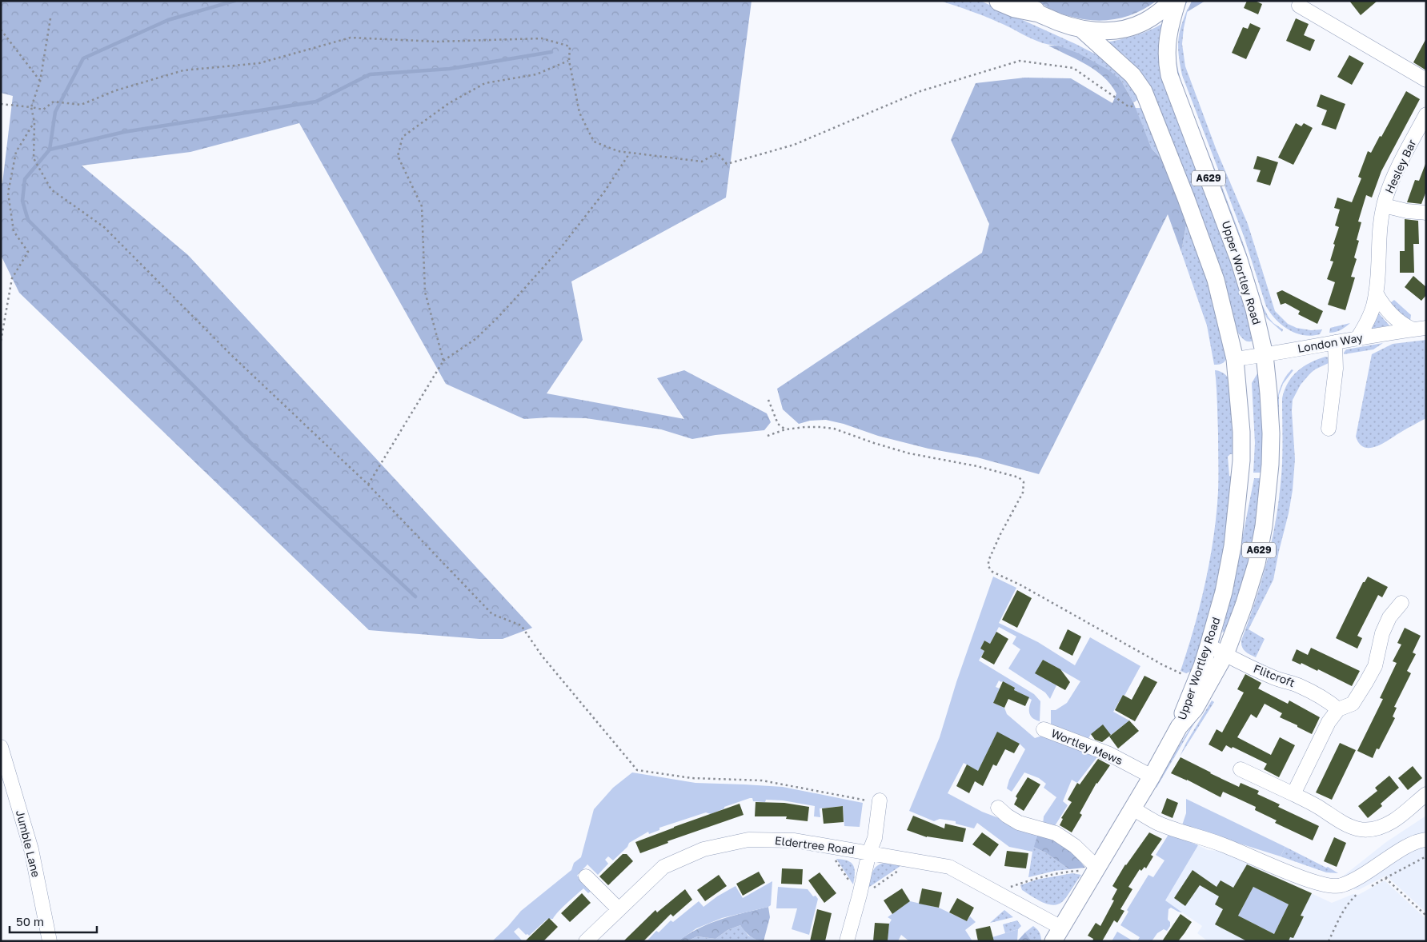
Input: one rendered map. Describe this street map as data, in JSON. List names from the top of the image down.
{
  "streets": {
    "main road": ["A629", "Upper Wortley Road"],
    "street": [
      "Hesley Bar",
      "London Way",
      "Flitcroft",
      "Wortley Mews",
      "Jumble Lane",
      "Eldertree Road"
    ]
  },
  "crossings": [
    ["Hesley Bar", "London Way"],
    ["A629", "Upper Wortley Road"],
    ["Upper Wortley Road", "London Way"],
    ["Upper Wortley Road", "Flitcroft"],
    ["Upper Wortley Road", "Wortley Mews"],
    ["Upper Wortley Road", "Eldertree Road"]
  ],
  "scale_bar": "50 m"
}
